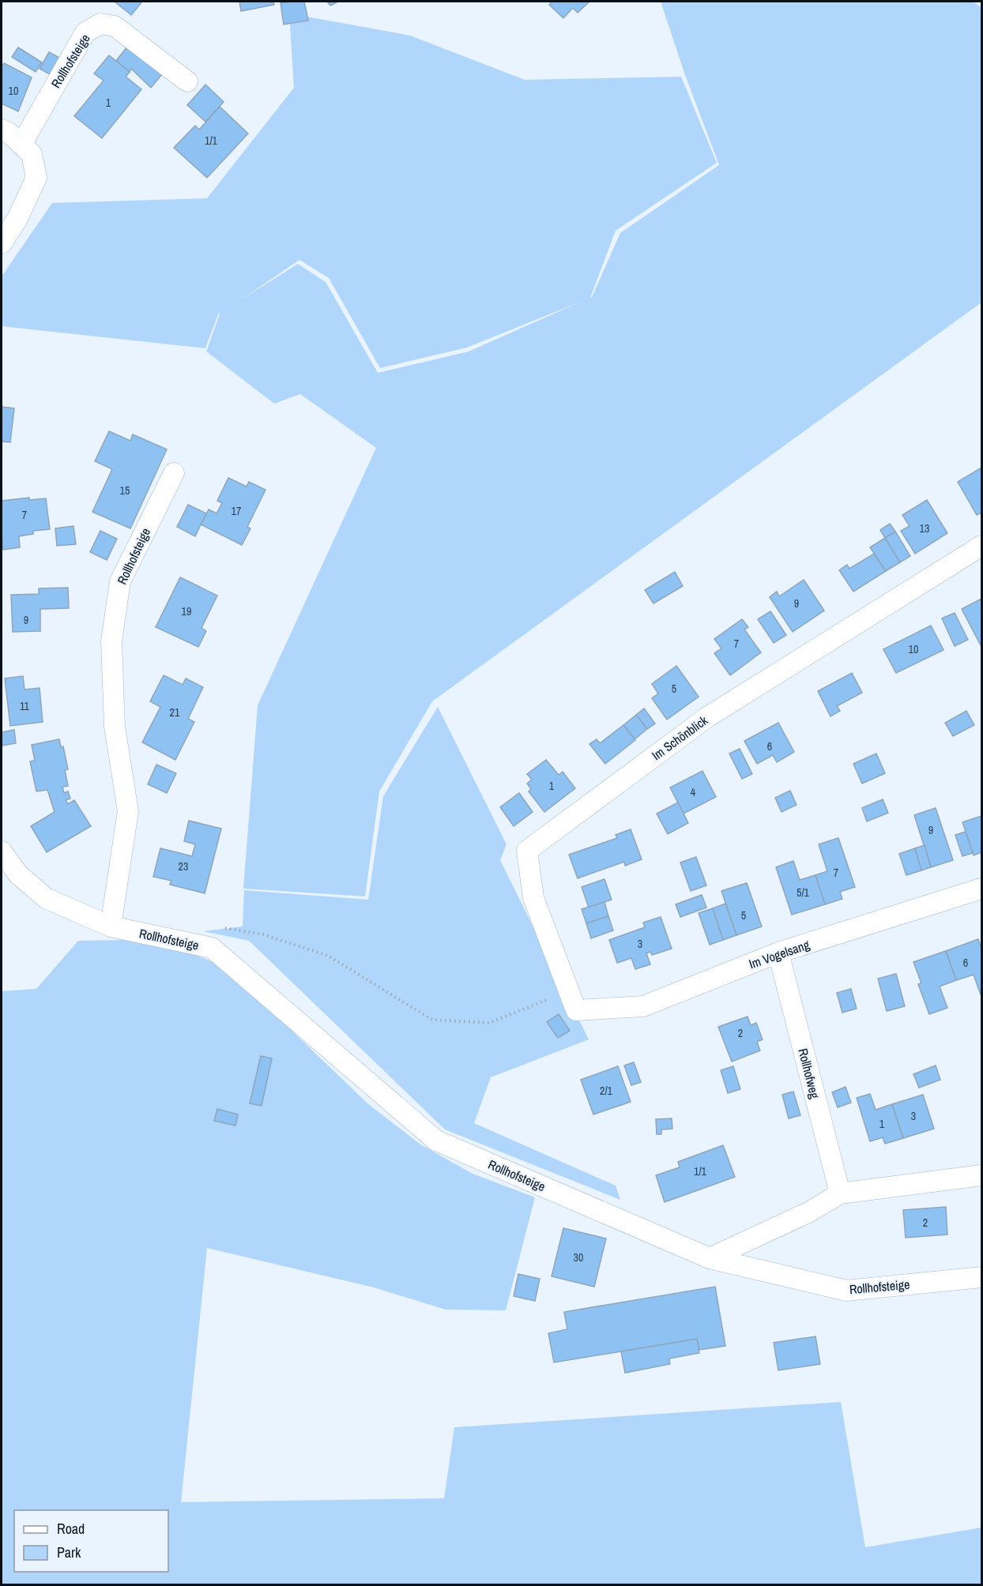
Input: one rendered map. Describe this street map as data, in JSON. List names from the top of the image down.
{
  "streets": {
    "street": [
      "Rollhofsteige",
      "Im Schönblick",
      "Im Vogelsang",
      "Rollhofweg"
    ]
  },
  "crossings": [
    ["Im Schönblick", "Im Vogelsang"],
    ["Im Vogelsang", "Rollhofweg"]
  ],
  "house_numbers": [
    "10",
    "1",
    "1/1",
    "15",
    "17",
    "7",
    "13",
    "9",
    "19",
    "9",
    "7",
    "10",
    "5",
    "11",
    "21",
    "6",
    "1",
    "4",
    "9",
    "23",
    "7",
    "5/1",
    "5",
    "3",
    "6",
    "2",
    "2/1",
    "3",
    "1",
    "1/1",
    "2",
    "30"
  ],
  "legend": ["Road", "Park"]
}
